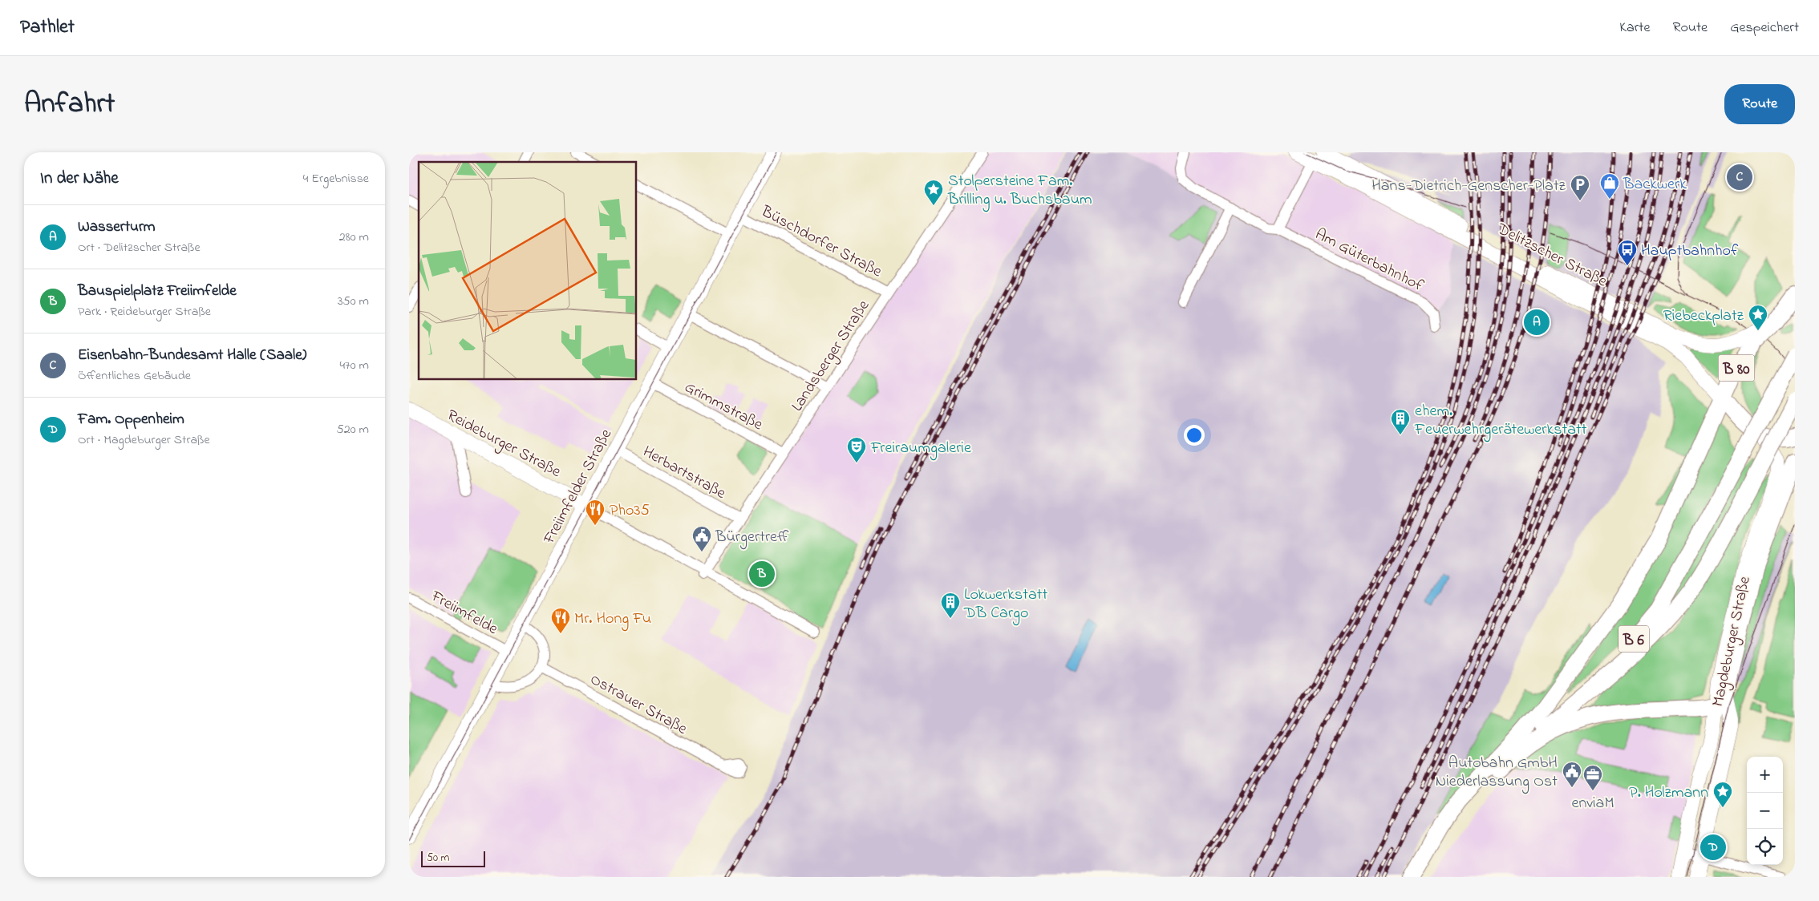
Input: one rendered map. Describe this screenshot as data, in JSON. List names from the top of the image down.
{
  "streets": {
    "main road": ["B 80", "B 6", "Magdeburger Straße"],
    "street": [
      "Büschdorfer Straße",
      "Delitzscher Straße",
      "Am Güterbahnhof",
      "Landsberger Straße",
      "Grimmstraße",
      "Reideburger Straße",
      "Herbartstraße",
      "Freiimfelder Straße",
      "Freiimfelde",
      "Ostrauer Straße"
    ]
  },
  "crossings": [
    ["Büschdorfer Straße", "Landsberger Straße"],
    ["Büschdorfer Straße", "Freiimfelder Straße"],
    ["Delitzscher Straße", "B 80"],
    ["Landsberger Straße", "Grimmstraße"],
    ["Landsberger Straße", "Reideburger Straße"],
    ["Landsberger Straße", "Herbartstraße"],
    ["B 80", "Magdeburger Straße"],
    ["Grimmstraße", "Freiimfelder Straße"],
    ["Reideburger Straße", "Freiimfelder Straße"],
    ["Herbartstraße", "Freiimfelder Straße"],
    ["Freiimfelder Straße", "Freiimfelde"],
    ["B 6", "Magdeburger Straße"]
  ],
  "places": {
    "shop": ["Backwerk"],
    "parking": ["Hans-Dietrich-Genscher-Platz"],
    "place": ["Stolpersteine Fam. Brilling u. Buchsbaum", "Riebeckplatz", "P. Holzmann"],
    "bus stop": ["Hauptbahnhof"],
    "building": ["ehem. Feuerwehrgerätewerkstatt", "Lokwerkstatt DB Cargo"],
    "theatre": ["Freiraumgalerie"],
    "restaurant": ["Pho35", "Mr. Hong Fu"],
    "public building": ["Bürgertreff", "Autobahn GmbH Niederlassung Ost"],
    "office": ["enviaM"]
  },
  "scale_bar": "50 m",
  "page": {
    "header": "Pathlet",
    "nav": ["Karte", "Route", "Gespeichert"],
    "title": "Anfahrt",
    "buttons": "Route",
    "heading": ["In der Nähe", "4 Ergebnisse"],
    "pins": [
      "C",
      "A",
      "B",
      "D"
    ],
    "list": [
      {
        "mark": "A",
        "name": "Wasserturm",
        "note": "Ort · Delitzscher Straße",
        "value": "280 m"
      },
      {
        "mark": "B",
        "name": "Bauspielplatz Freiimfelde",
        "note": "Park · Reideburger Straße",
        "value": "350 m"
      },
      {
        "mark": "C",
        "name": "Eisenbahn-Bundesamt Halle (Saale)",
        "note": "Öffentliches Gebäude",
        "value": "470 m"
      },
      {
        "mark": "D",
        "name": "Fam. Oppenheim",
        "note": "Ort · Magdeburger Straße",
        "value": "520 m"
      }
    ],
    "map_buttons": ["+", "−"],
    "scale": "50 m"
  }
}
